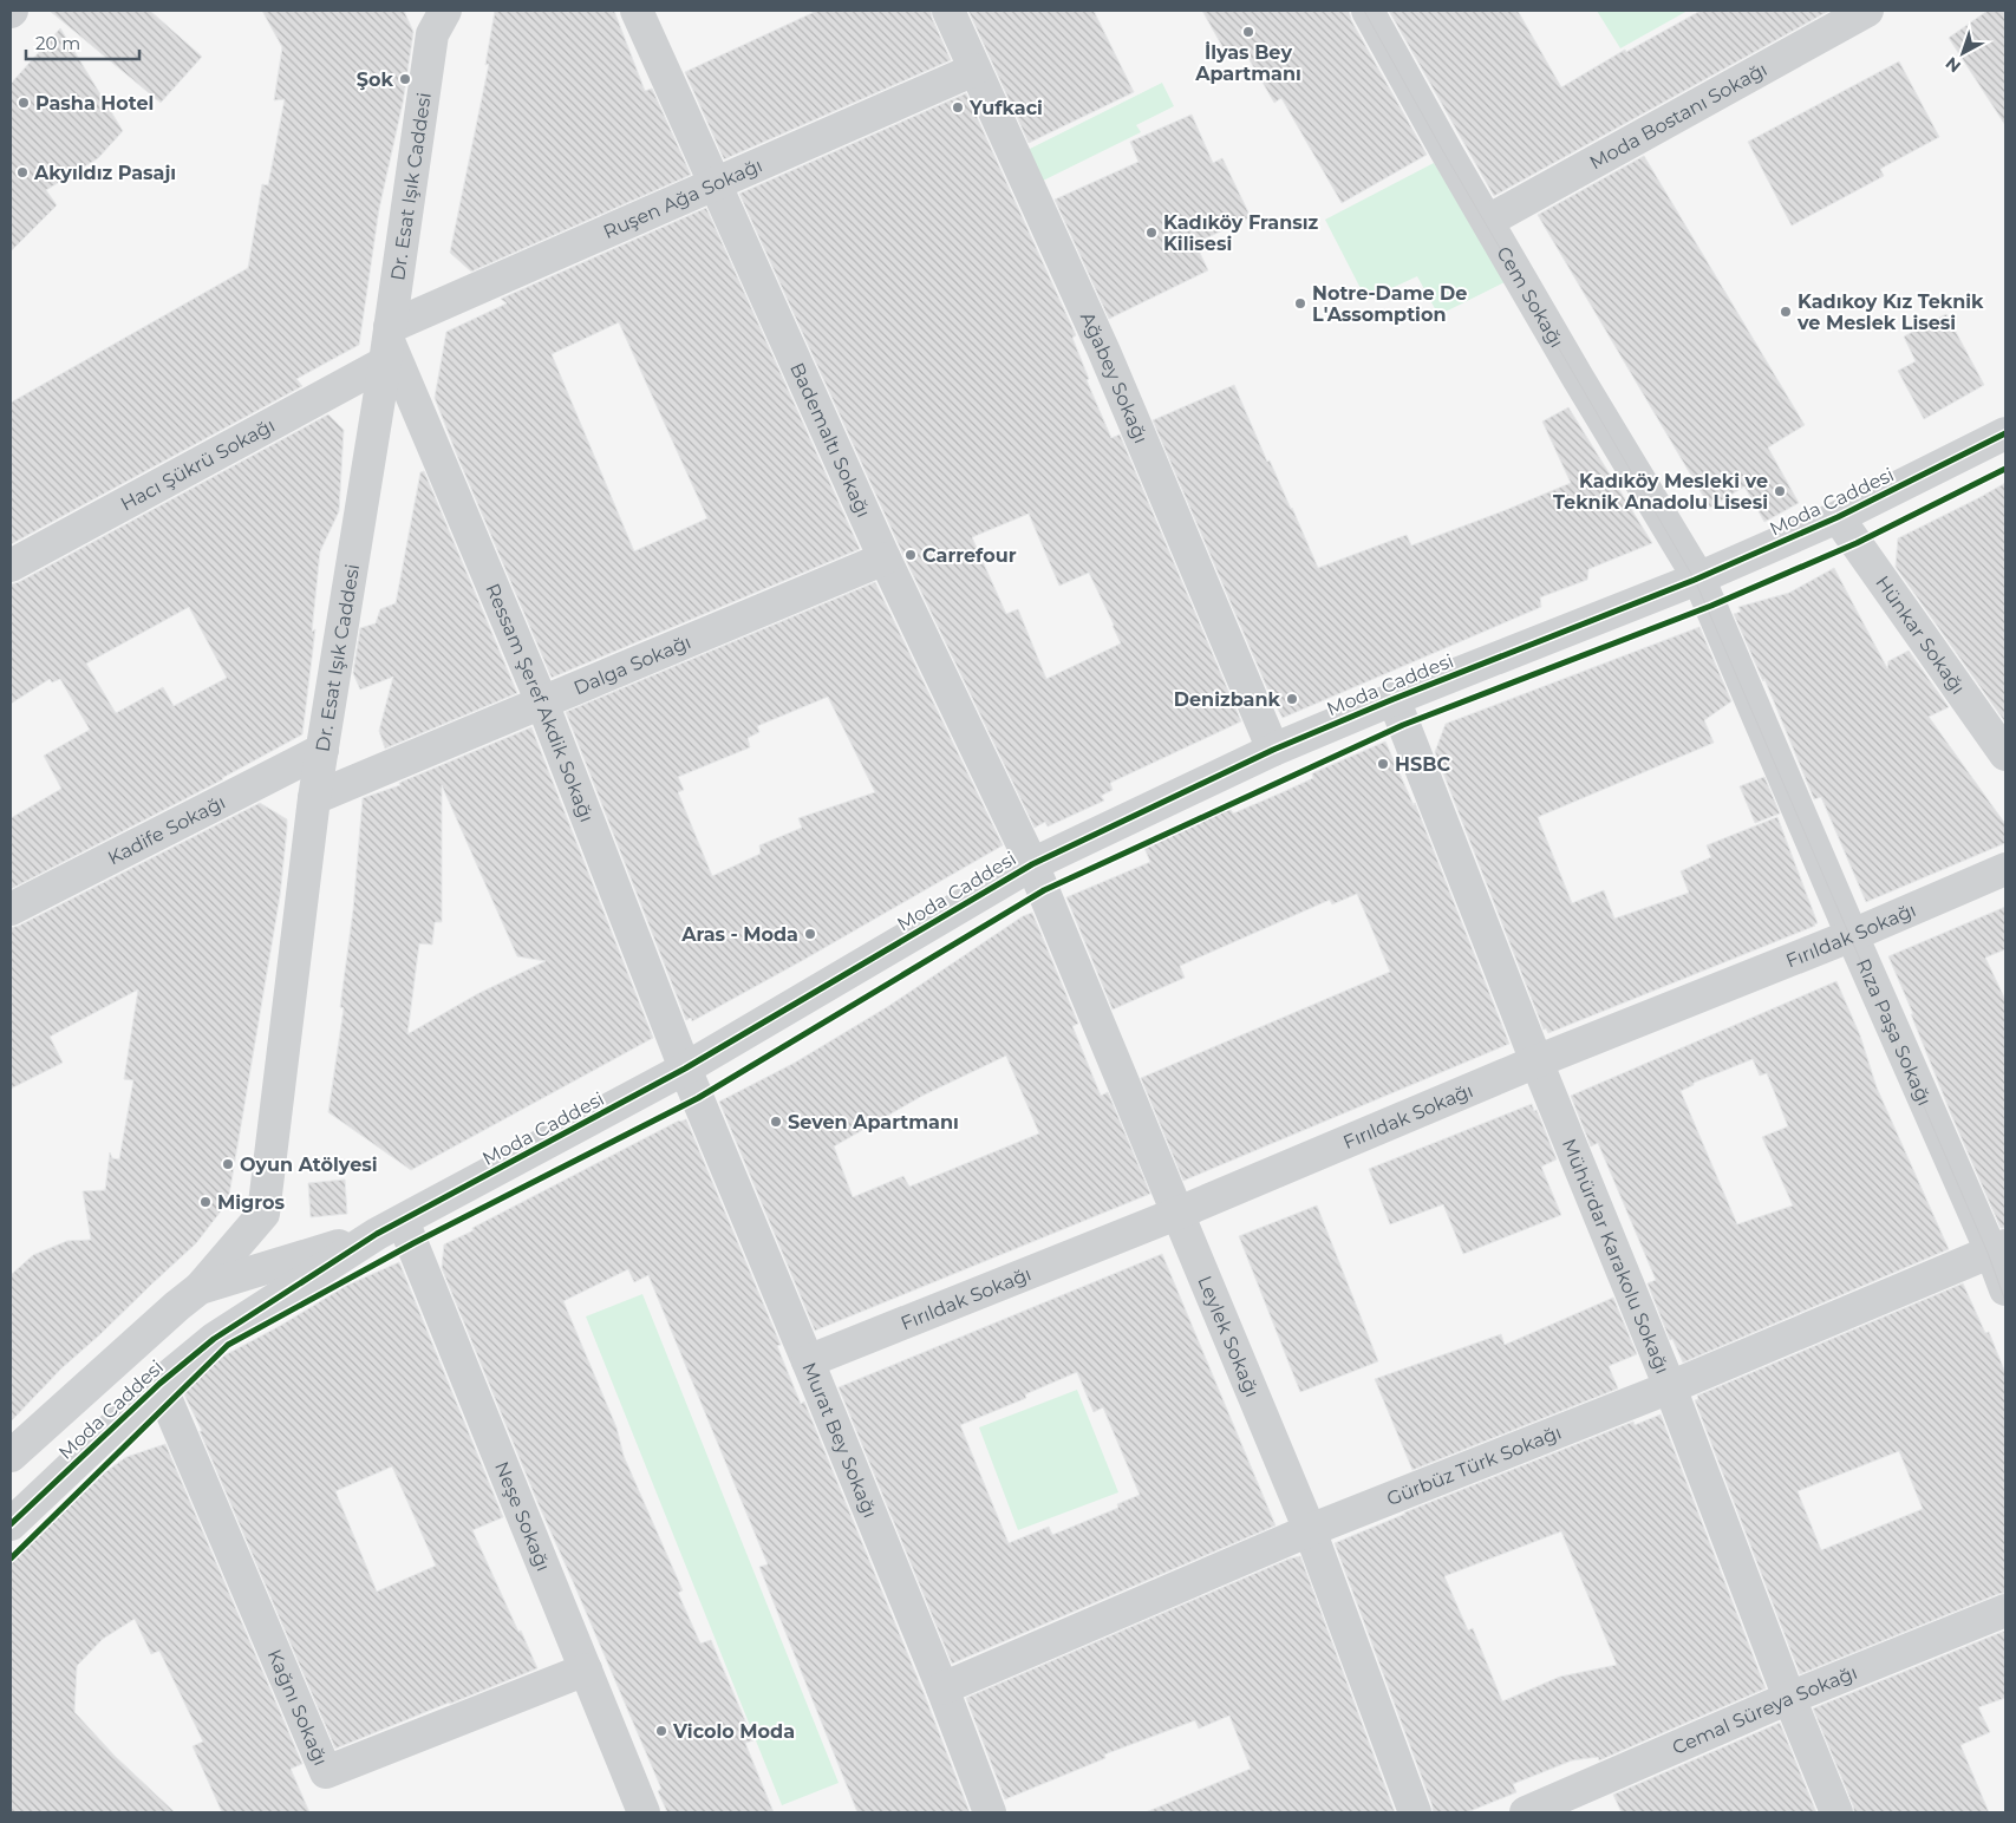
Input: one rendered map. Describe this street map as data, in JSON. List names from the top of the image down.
{
  "streets": {
    "street": [
      "Moda Bostanı Sokağı",
      "Dr. Esat Işık Caddesi",
      "Ruşen Ağa Sokağı",
      "Cem Sokağı",
      "Ağabey Sokağı",
      "Bademaltı Sokağı",
      "Hacı Şükrü Sokağı",
      "Moda Caddesi",
      "Hünkar Sokağı",
      "Dalga Sokağı",
      "Ressam Şeref Akdik Sokağı",
      "Kadife Sokağı",
      "Fırıldak Sokağı",
      "Rıza Paşa Sokağı",
      "Mühürdar Karakolu Sokağı",
      "Leylek Sokağı",
      "Murat Bey Sokağı",
      "Gürbüz Türk Sokağı",
      "Neşe Sokağı",
      "Kağnı Sokağı",
      "Cemal Süreya Sokağı"
    ]
  },
  "crossings": [
    ["Moda Bostanı Sokağı", "Cem Sokağı"],
    ["Dr. Esat Işık Caddesi", "Ruşen Ağa Sokağı"],
    ["Dr. Esat Işık Caddesi", "Hacı Şükrü Sokağı"],
    ["Dr. Esat Işık Caddesi", "Moda Caddesi"],
    ["Dr. Esat Işık Caddesi", "Dalga Sokağı"],
    ["Dr. Esat Işık Caddesi", "Ressam Şeref Akdik Sokağı"],
    ["Dr. Esat Işık Caddesi", "Kadife Sokağı"],
    ["Ruşen Ağa Sokağı", "Ağabey Sokağı"],
    ["Ruşen Ağa Sokağı", "Bademaltı Sokağı"],
    ["Ruşen Ağa Sokağı", "Hacı Şükrü Sokağı"],
    ["Ruşen Ağa Sokağı", "Ressam Şeref Akdik Sokağı"],
    ["Cem Sokağı", "Moda Caddesi"],
    ["Cem Sokağı", "Rıza Paşa Sokağı"],
    ["Ağabey Sokağı", "Moda Caddesi"],
    ["Bademaltı Sokağı", "Moda Caddesi"],
    ["Bademaltı Sokağı", "Dalga Sokağı"],
    ["Bademaltı Sokağı", "Leylek Sokağı"],
    ["Hacı Şükrü Sokağı", "Ressam Şeref Akdik Sokağı"],
    ["Moda Caddesi", "Hünkar Sokağı"],
    ["Moda Caddesi", "Ressam Şeref Akdik Sokağı"],
    ["Moda Caddesi", "Rıza Paşa Sokağı"],
    ["Moda Caddesi", "Mühürdar Karakolu Sokağı"],
    ["Moda Caddesi", "Leylek Sokağı"],
    ["Moda Caddesi", "Murat Bey Sokağı"],
    ["Moda Caddesi", "Neşe Sokağı"],
    ["Moda Caddesi", "Kağnı Sokağı"],
    ["Dalga Sokağı", "Ressam Şeref Akdik Sokağı"],
    ["Ressam Şeref Akdik Sokağı", "Murat Bey Sokağı"],
    ["Fırıldak Sokağı", "Rıza Paşa Sokağı"],
    ["Fırıldak Sokağı", "Mühürdar Karakolu Sokağı"],
    ["Fırıldak Sokağı", "Leylek Sokağı"],
    ["Fırıldak Sokağı", "Murat Bey Sokağı"],
    ["Rıza Paşa Sokağı", "Gürbüz Türk Sokağı"],
    ["Mühürdar Karakolu Sokağı", "Gürbüz Türk Sokağı"],
    ["Mühürdar Karakolu Sokağı", "Cemal Süreya Sokağı"],
    ["Leylek Sokağı", "Gürbüz Türk Sokağı"],
    ["Murat Bey Sokağı", "Gürbüz Türk Sokağı"],
    ["Neşe Sokağı", "Kağnı Sokağı"]
  ],
  "places": [
    "İlyas Bey Apartmanı",
    "Şok",
    "Pasha Hotel",
    "Yufkaci",
    "Akyıldız Pasajı",
    "Kadıköy Fransız Kilisesi",
    "Notre-Dame De L'Assomption",
    "Kadıkoy Kız Teknik ve Meslek Lisesi",
    "Kadıköy Mesleki ve Teknik Anadolu Lisesi",
    "Carrefour",
    "Denizbank",
    "HSBC",
    "Aras - Moda",
    "Seven Apartmanı",
    "Oyun Atölyesi",
    "Migros",
    "Vicolo Moda"
  ],
  "scale_bar": "20 m",
  "north": "bottom left"
}
